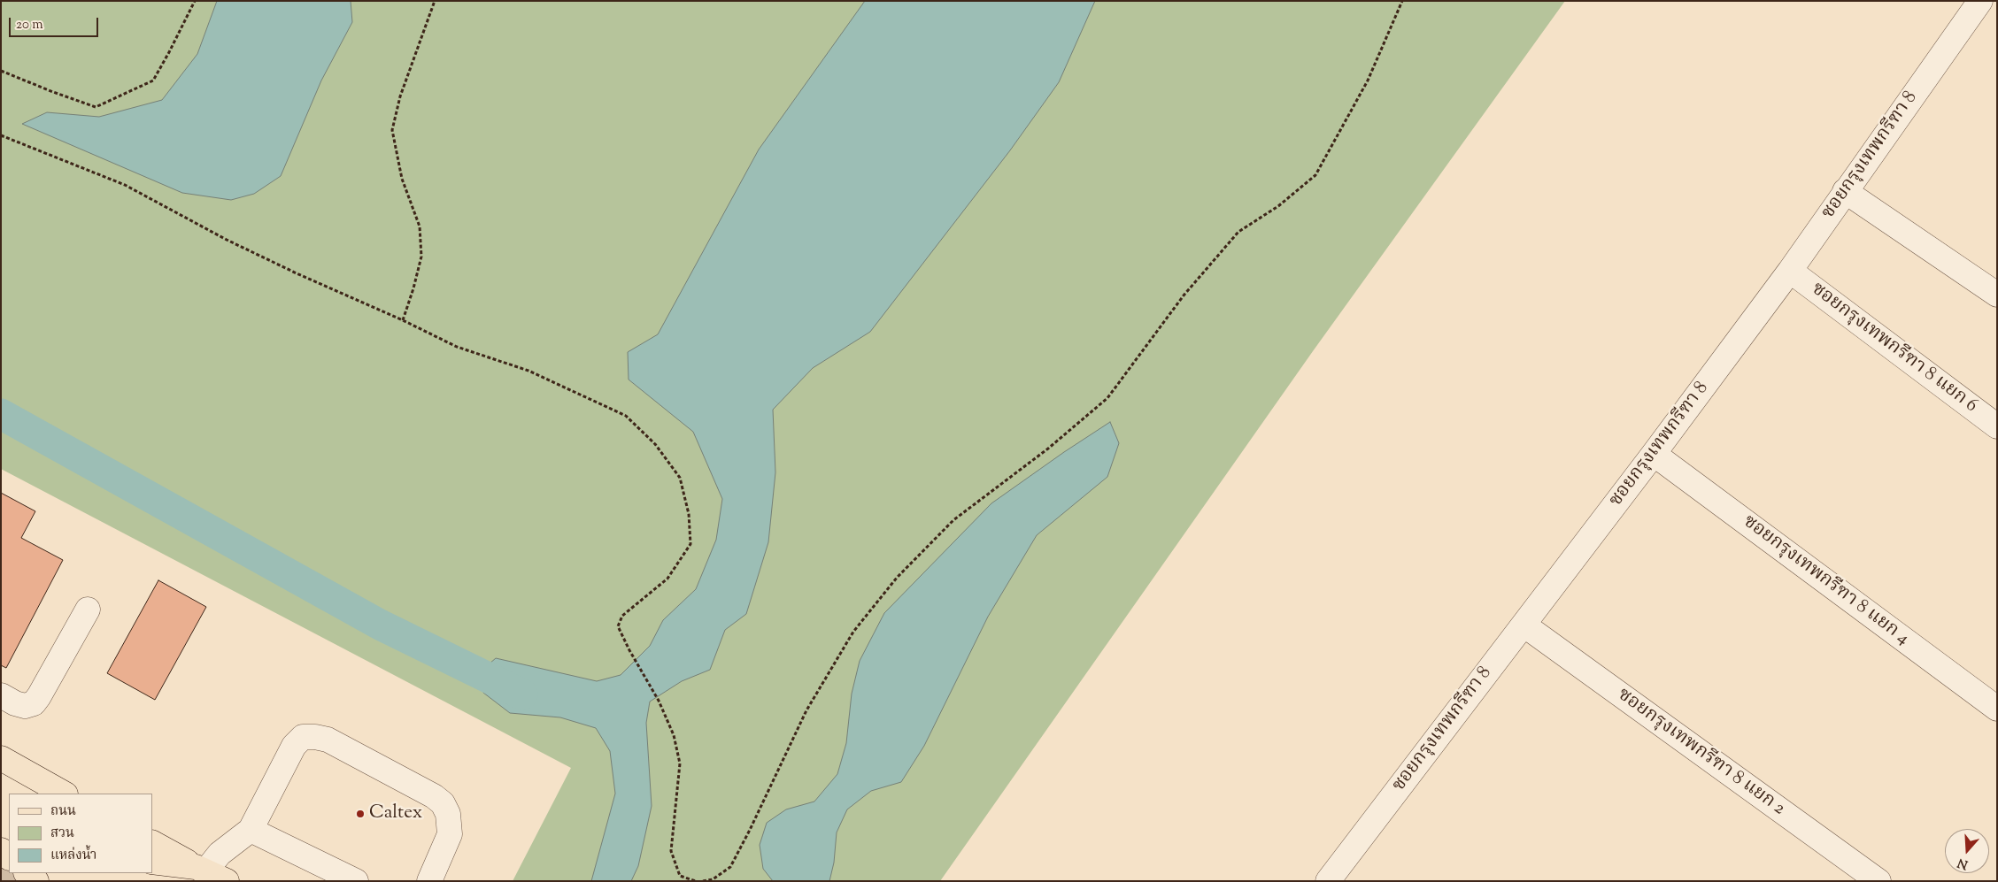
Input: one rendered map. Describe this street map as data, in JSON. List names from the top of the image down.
{
  "streets": {
    "street": [
      "ซอยกรุงเทพกรีฑา 8",
      "ซอยกรุงเทพกรีฑา 8 แยก 6",
      "ซอยกรุงเทพกรีฑา 8 แยก 4",
      "ซอยกรุงเทพกรีฑา 8 แยก 2"
    ]
  },
  "crossings": [
    ["ซอยกรุงเทพกรีฑา 8", "ซอยกรุงเทพกรีฑา 8 แยก 6"],
    ["ซอยกรุงเทพกรีฑา 8", "ซอยกรุงเทพกรีฑา 8 แยก 4"],
    ["ซอยกรุงเทพกรีฑา 8", "ซอยกรุงเทพกรีฑา 8 แยก 2"]
  ],
  "places": ["Caltex"],
  "legend": ["ถนน", "สวน", "แหล่งน้ำ"],
  "scale_bar": "20 m",
  "north": "bottom"
}
